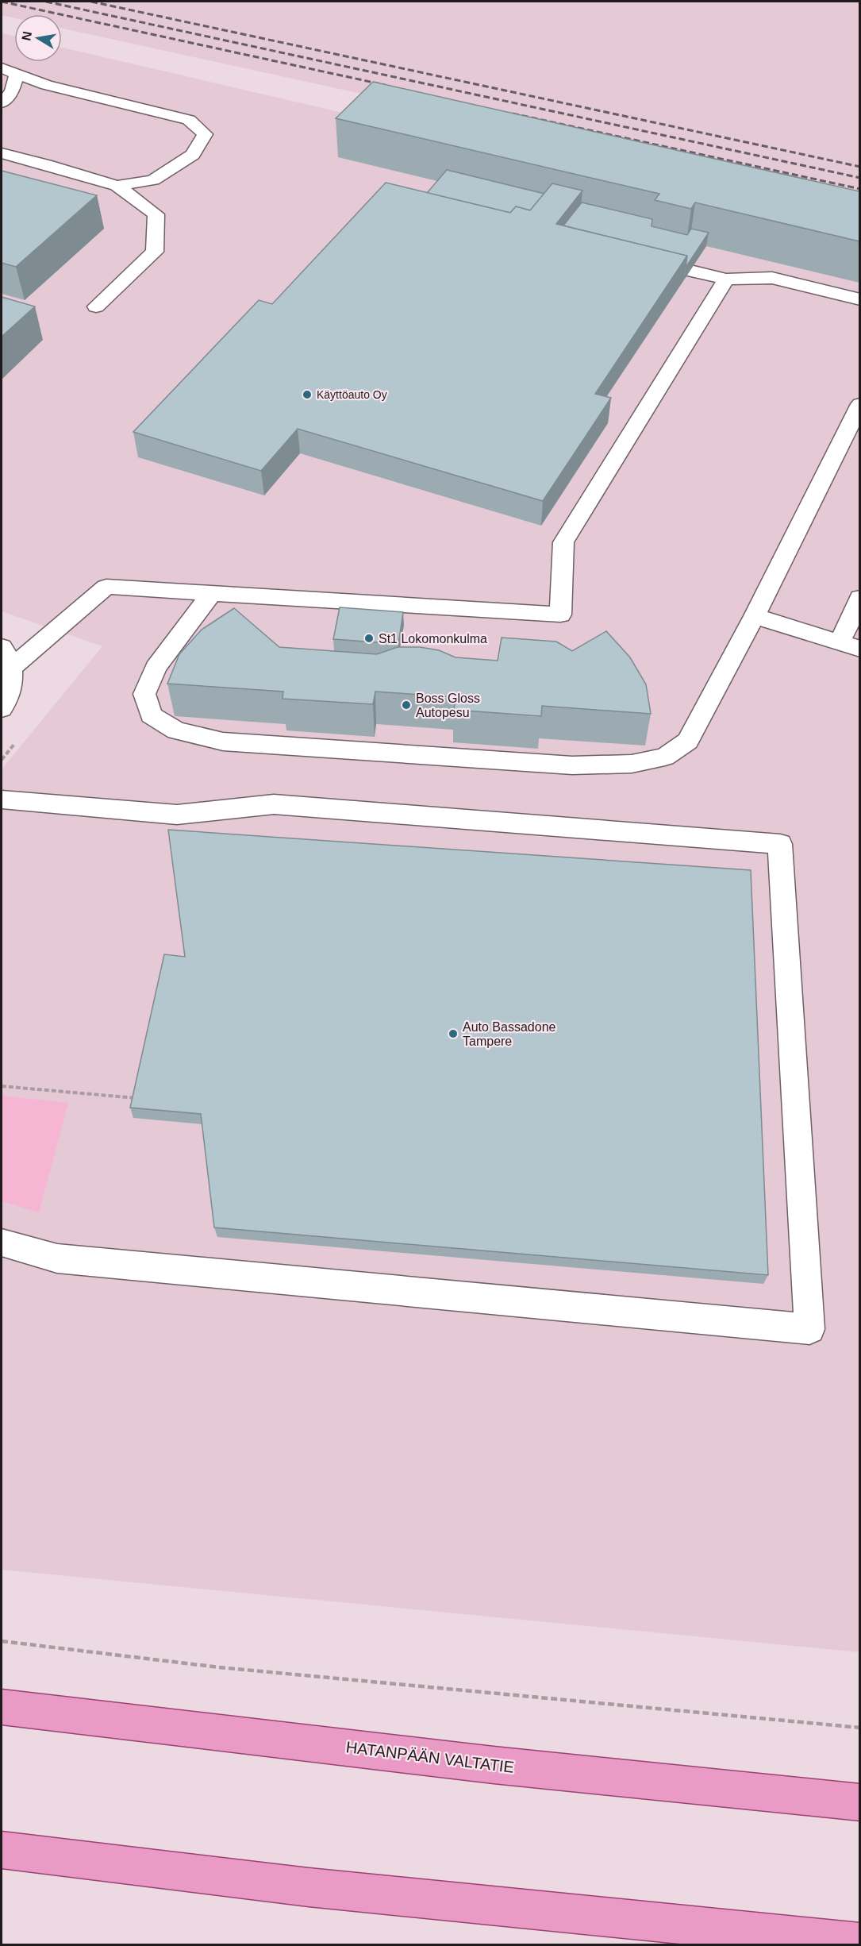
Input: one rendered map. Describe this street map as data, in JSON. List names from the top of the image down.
{
  "streets": {
    "main road": ["HATANPÄÄN VALTATIE"]
  },
  "places": [
    "Käyttöauto Oy",
    "St1 Lokomonkulma",
    "Boss Gloss Autopesu",
    "Auto Bassadone Tampere"
  ],
  "north": "left"
}
